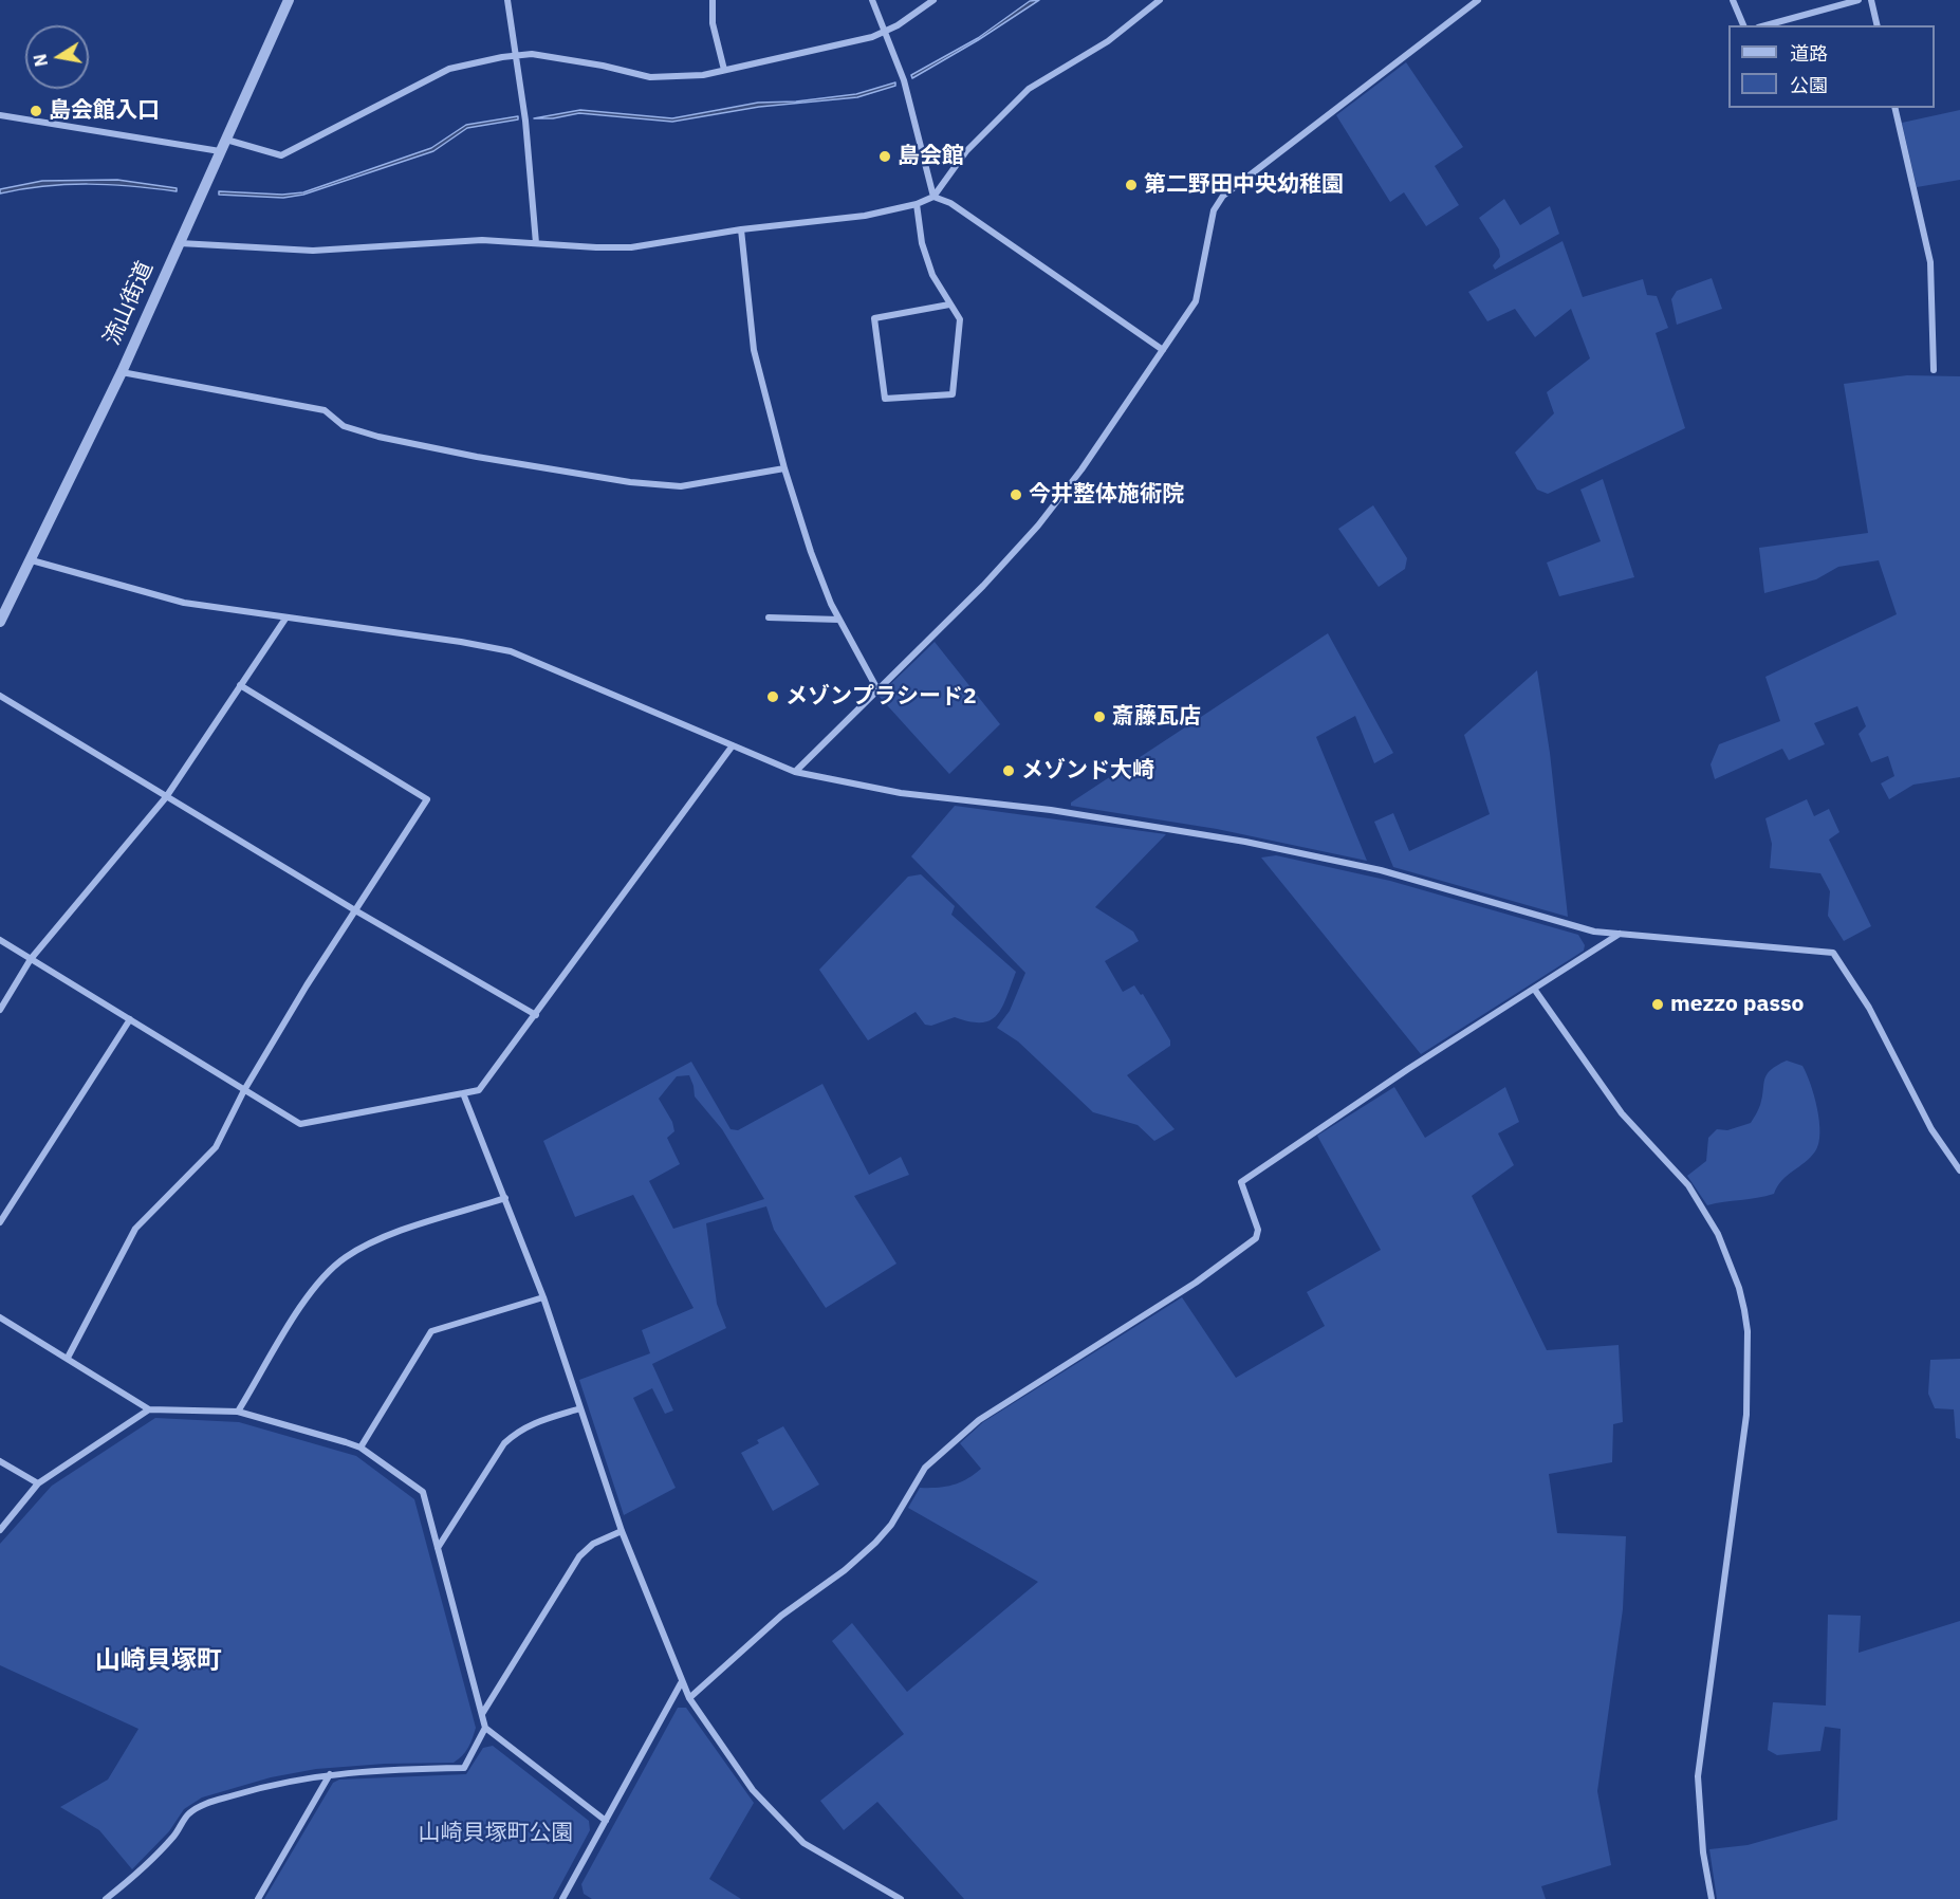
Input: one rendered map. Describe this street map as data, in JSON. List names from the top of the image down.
{
  "streets": {
    "street": ["流山街道"]
  },
  "districts": ["山崎貝塚町"],
  "parks": ["山崎貝塚町公園"],
  "places": [
    "島会館入口",
    "島会館",
    "第二野田中央幼稚園",
    "今井整体施術院",
    "メゾンプラシード2",
    "斎藤瓦店",
    "メゾンド大崎",
    "mezzo passo"
  ],
  "legend": ["道路", "公園"],
  "north": "left"
}
